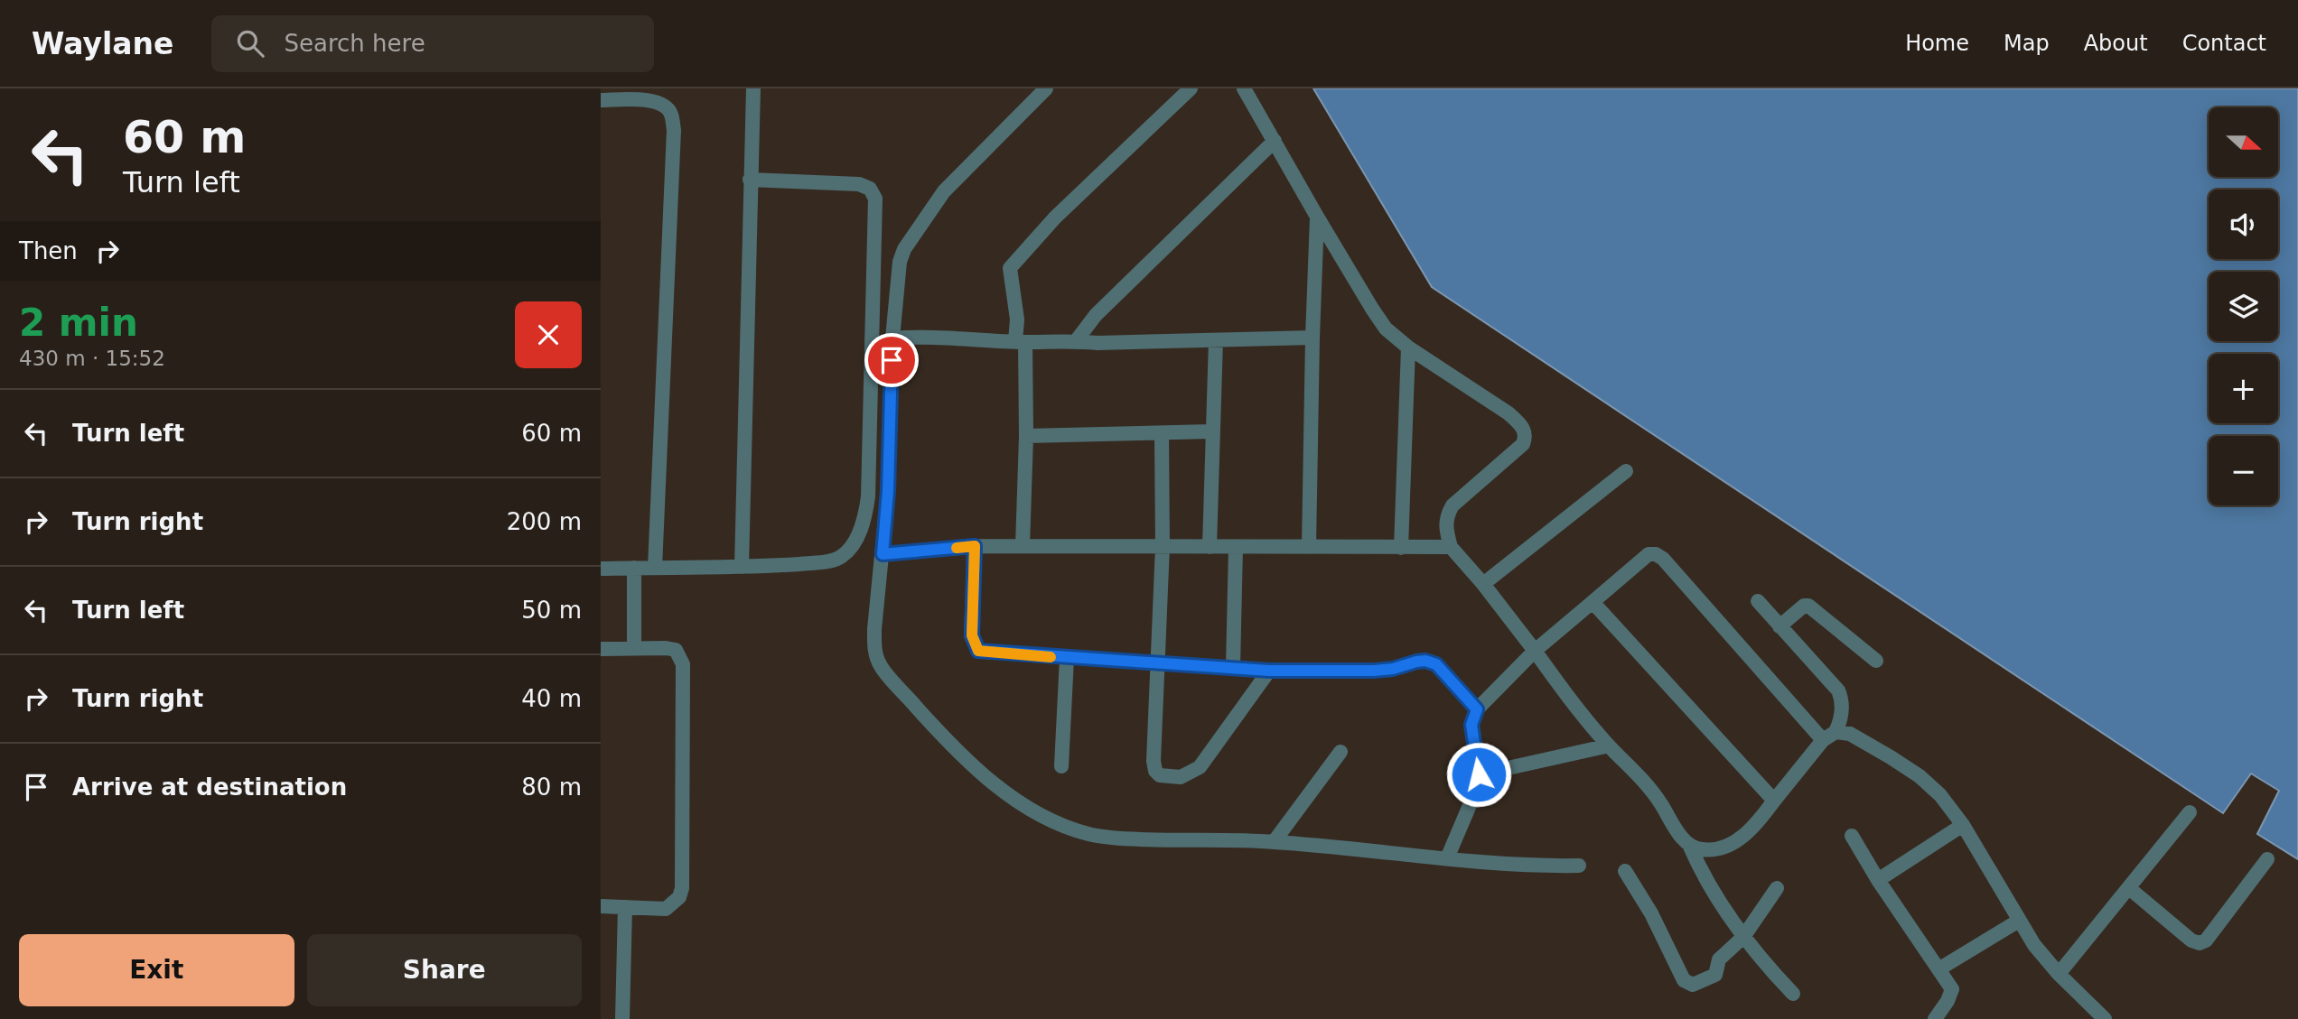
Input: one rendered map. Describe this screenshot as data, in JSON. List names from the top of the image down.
{
  "north": "right",
  "page": {
    "header": "Waylane",
    "search": "Search here",
    "nav": [
      "Home",
      "Map",
      "About",
      "Contact"
    ],
    "turn": ["60 m", "Turn left"],
    "map_buttons": ["+", "−"],
    "then": "Then",
    "heading": ["2 min", "430 m · 15:52"],
    "list": [
      {
        "name": "Turn left",
        "value": "60 m"
      },
      {
        "name": "Turn right",
        "value": "200 m"
      },
      {
        "name": "Turn left",
        "value": "50 m"
      },
      {
        "name": "Turn right",
        "value": "40 m"
      },
      {
        "name": "Arrive at destination",
        "value": "80 m"
      }
    ],
    "buttons": ["Exit", "Share"]
  }
}
